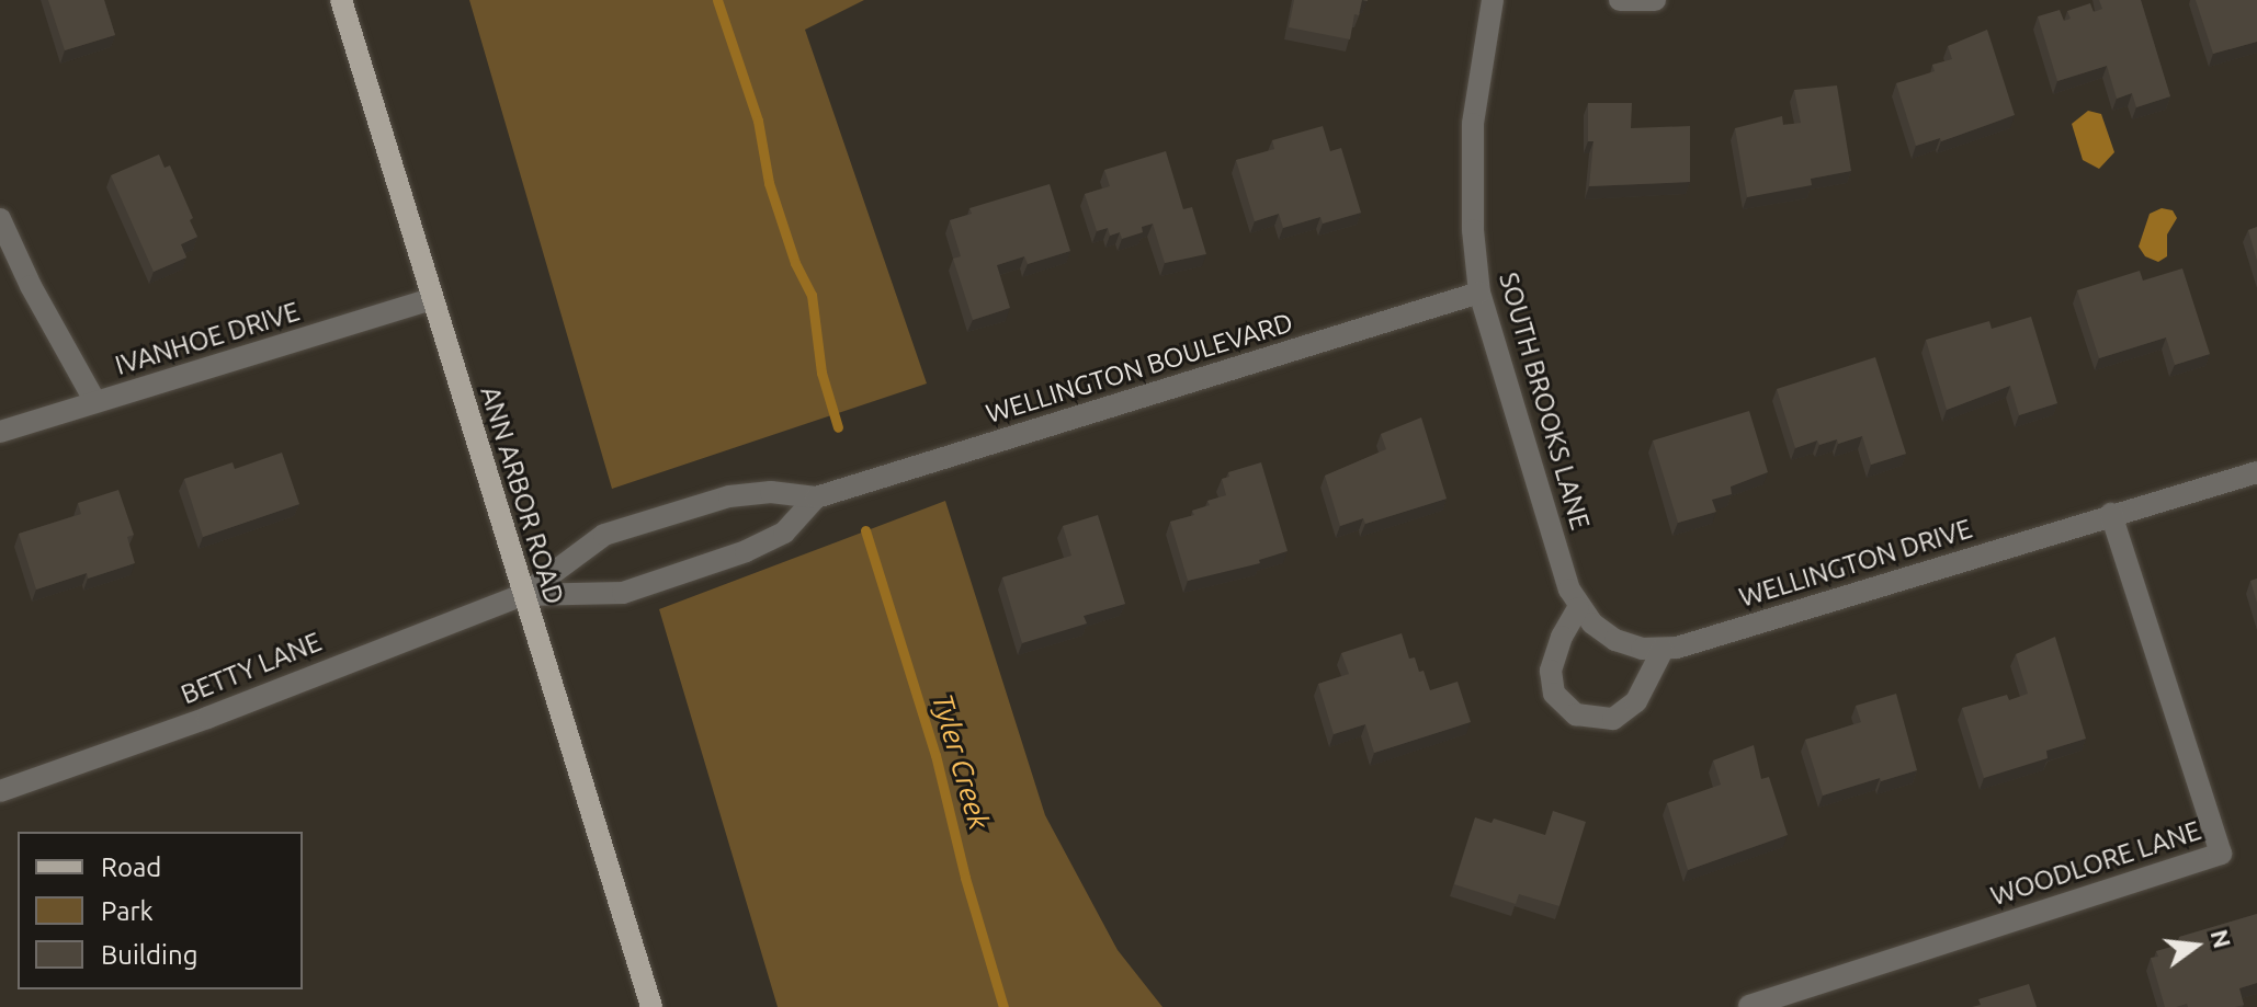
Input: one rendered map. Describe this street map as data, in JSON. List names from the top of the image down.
{
  "streets": {
    "main road": ["ANN ARBOR ROAD"],
    "street": [
      "IVANHOE DRIVE",
      "WELLINGTON BOULEVARD",
      "SOUTH BROOKS LANE",
      "WELLINGTON DRIVE",
      "BETTY LANE",
      "WOODLORE LANE"
    ]
  },
  "crossings": [
    ["IVANHOE DRIVE", "ANN ARBOR ROAD"],
    ["WELLINGTON BOULEVARD", "SOUTH BROOKS LANE"],
    ["WELLINGTON BOULEVARD", "ANN ARBOR ROAD"],
    ["WELLINGTON BOULEVARD", "BETTY LANE"],
    ["SOUTH BROOKS LANE", "WELLINGTON DRIVE"],
    ["ANN ARBOR ROAD", "BETTY LANE"],
    ["WELLINGTON DRIVE", "WOODLORE LANE"]
  ],
  "water": ["Tyler Creek"],
  "legend": ["Road", "Park", "Building"],
  "north": "right"
}
